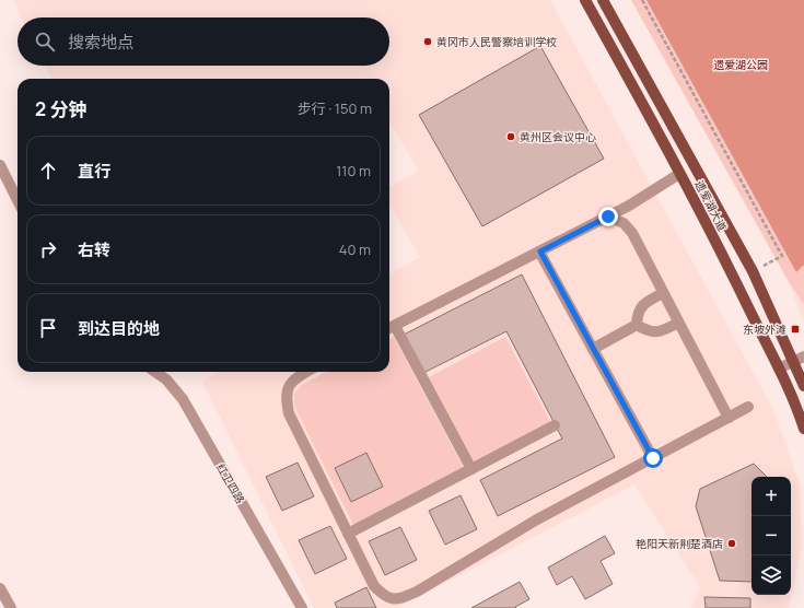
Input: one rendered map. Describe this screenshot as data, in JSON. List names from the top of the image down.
{
  "streets": {
    "main road": ["遗爱湖大道"],
    "street": ["红卫四路"]
  },
  "parks": ["遗爱湖公园"],
  "places": {
    "other": ["黄冈市人民警察培训学校", "黄州区会议中心", "艳阳天新荆楚酒店"],
    "transit": ["东坡外滩"]
  },
  "page": {
    "search": "搜索地点",
    "heading": ["2 分钟", "步行 · 150 m"],
    "list": [
      ["直行", "110 m"],
      ["右转", "40 m"],
      "到达目的地"
    ],
    "map_buttons": ["+", "−"]
  }
}
